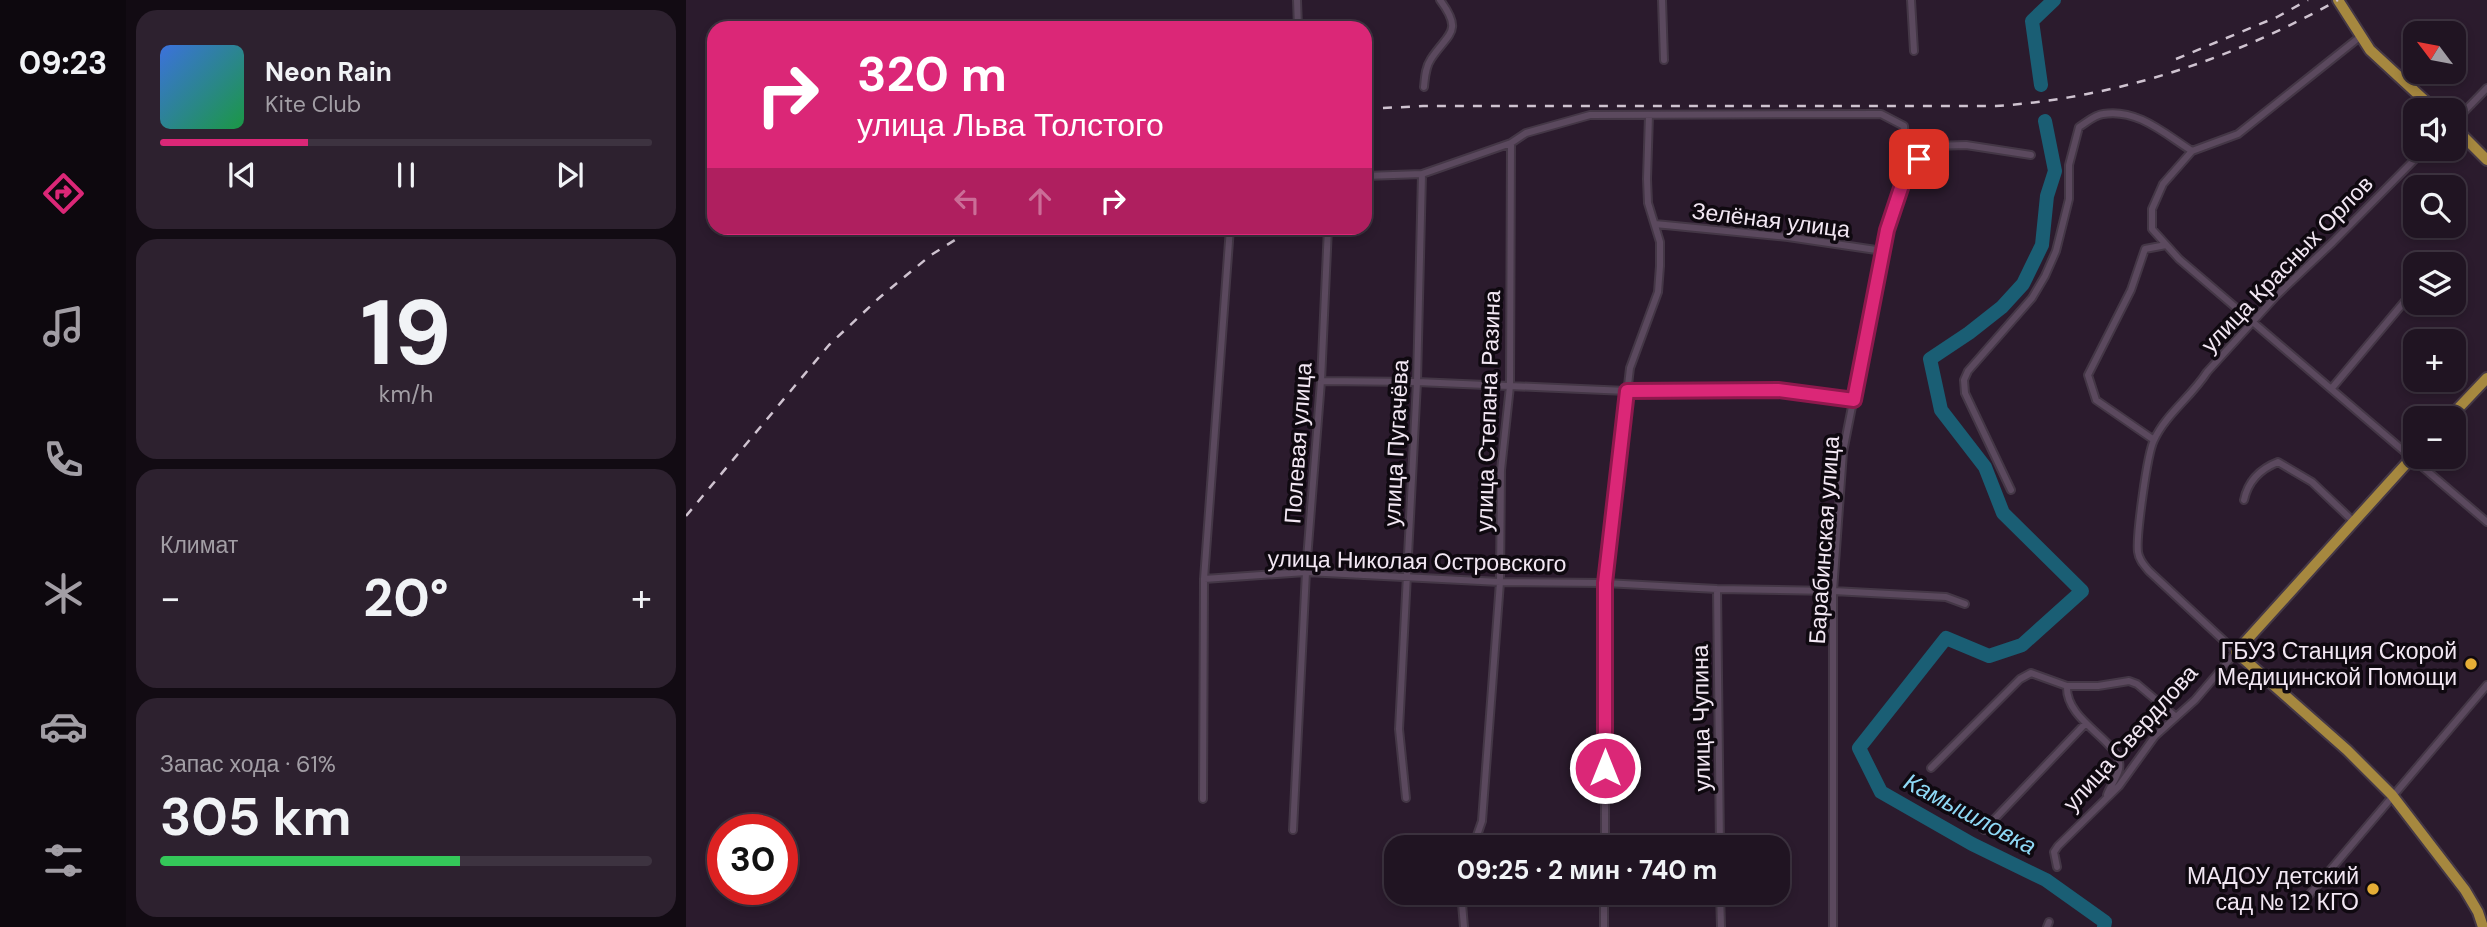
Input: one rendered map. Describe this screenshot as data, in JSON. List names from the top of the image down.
{
  "streets": {
    "main road": ["улица Свердлова"],
    "street": [
      "Зелёная улица",
      "улица Красных Орлов",
      "улица Степана Разина",
      "Полевая улица",
      "улица Пугачёва",
      "Барабинская улица",
      "улица Николая Островского",
      "улица Чупина"
    ]
  },
  "crossings": [
    ["Зелёная улица", "Барабинская улица"],
    ["улица Красных Орлов", "улица Свердлова"],
    ["улица Степана Разина", "улица Николая Островского"],
    ["Полевая улица", "улица Николая Островского"],
    ["улица Пугачёва", "улица Николая Островского"],
    ["Барабинская улица", "улица Николая Островского"],
    ["улица Николая Островского", "улица Чупина"]
  ],
  "water": ["Камышловка"],
  "places": ["ГБУЗ Станция Скорой Медицинской Помощи", "МАДОУ детский сад № 12 КГО"],
  "north": "top left",
  "page": {
    "tabs": "09:23",
    "map_buttons": ["+", "−"],
    "turn": ["320 m", "улица Льва Толстого"],
    "song": ["Neon Rain", "Kite Club"],
    "tile": [
      ["19", "km/h"],
      "Климат",
      ["Запас хода · 61%", "305 km"]
    ],
    "heat": ["−", "20°", "+"],
    "limit": "30",
    "trip": "09:25 · 2 мин · 740 m"
  }
}
